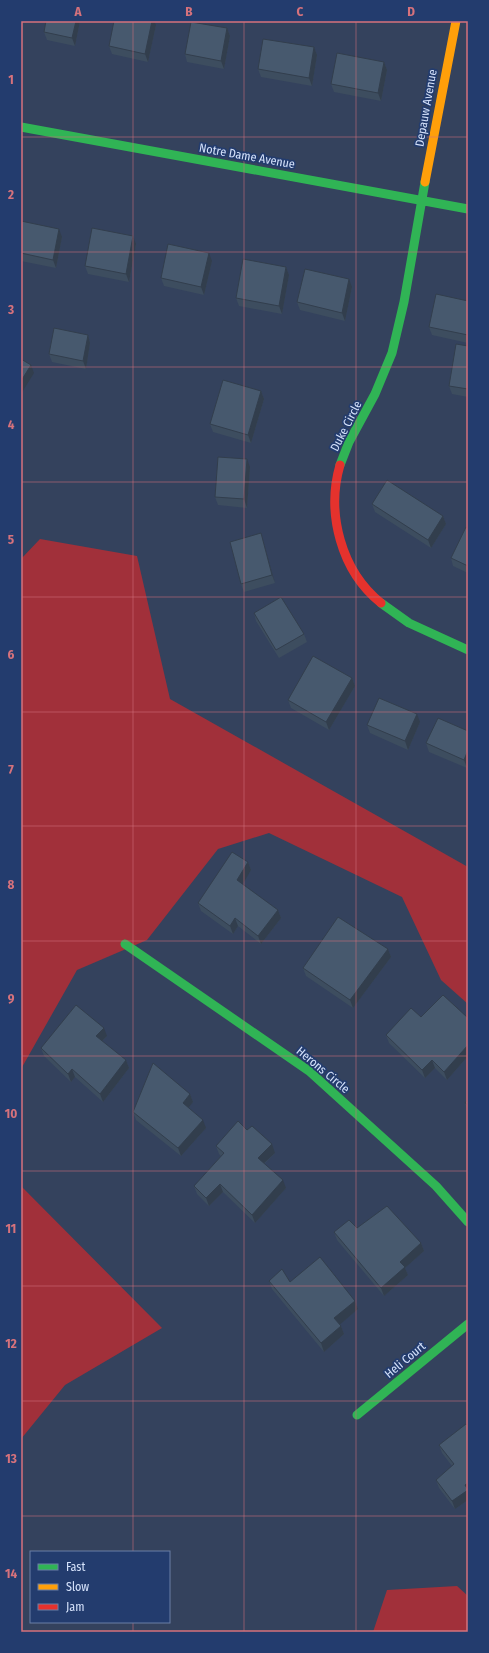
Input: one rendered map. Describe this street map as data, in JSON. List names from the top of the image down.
{
  "streets": {
    "street": [
      "Depauw Avenue",
      "Notre Dame Avenue",
      "Duke Circle",
      "Herons Circle",
      "Heli Court"
    ]
  },
  "crossings": [
    ["Depauw Avenue", "Notre Dame Avenue"],
    ["Depauw Avenue", "Duke Circle"],
    ["Notre Dame Avenue", "Duke Circle"]
  ],
  "legend": ["Fast", "Slow", "Jam"],
  "grid": {
    "columns": [
      "A",
      "B",
      "C",
      "D"
    ],
    "rows": [
      "1",
      "2",
      "3",
      "4",
      "5",
      "6",
      "7",
      "8",
      "9",
      "10",
      "11",
      "12",
      "13",
      "14"
    ]
  }
}
